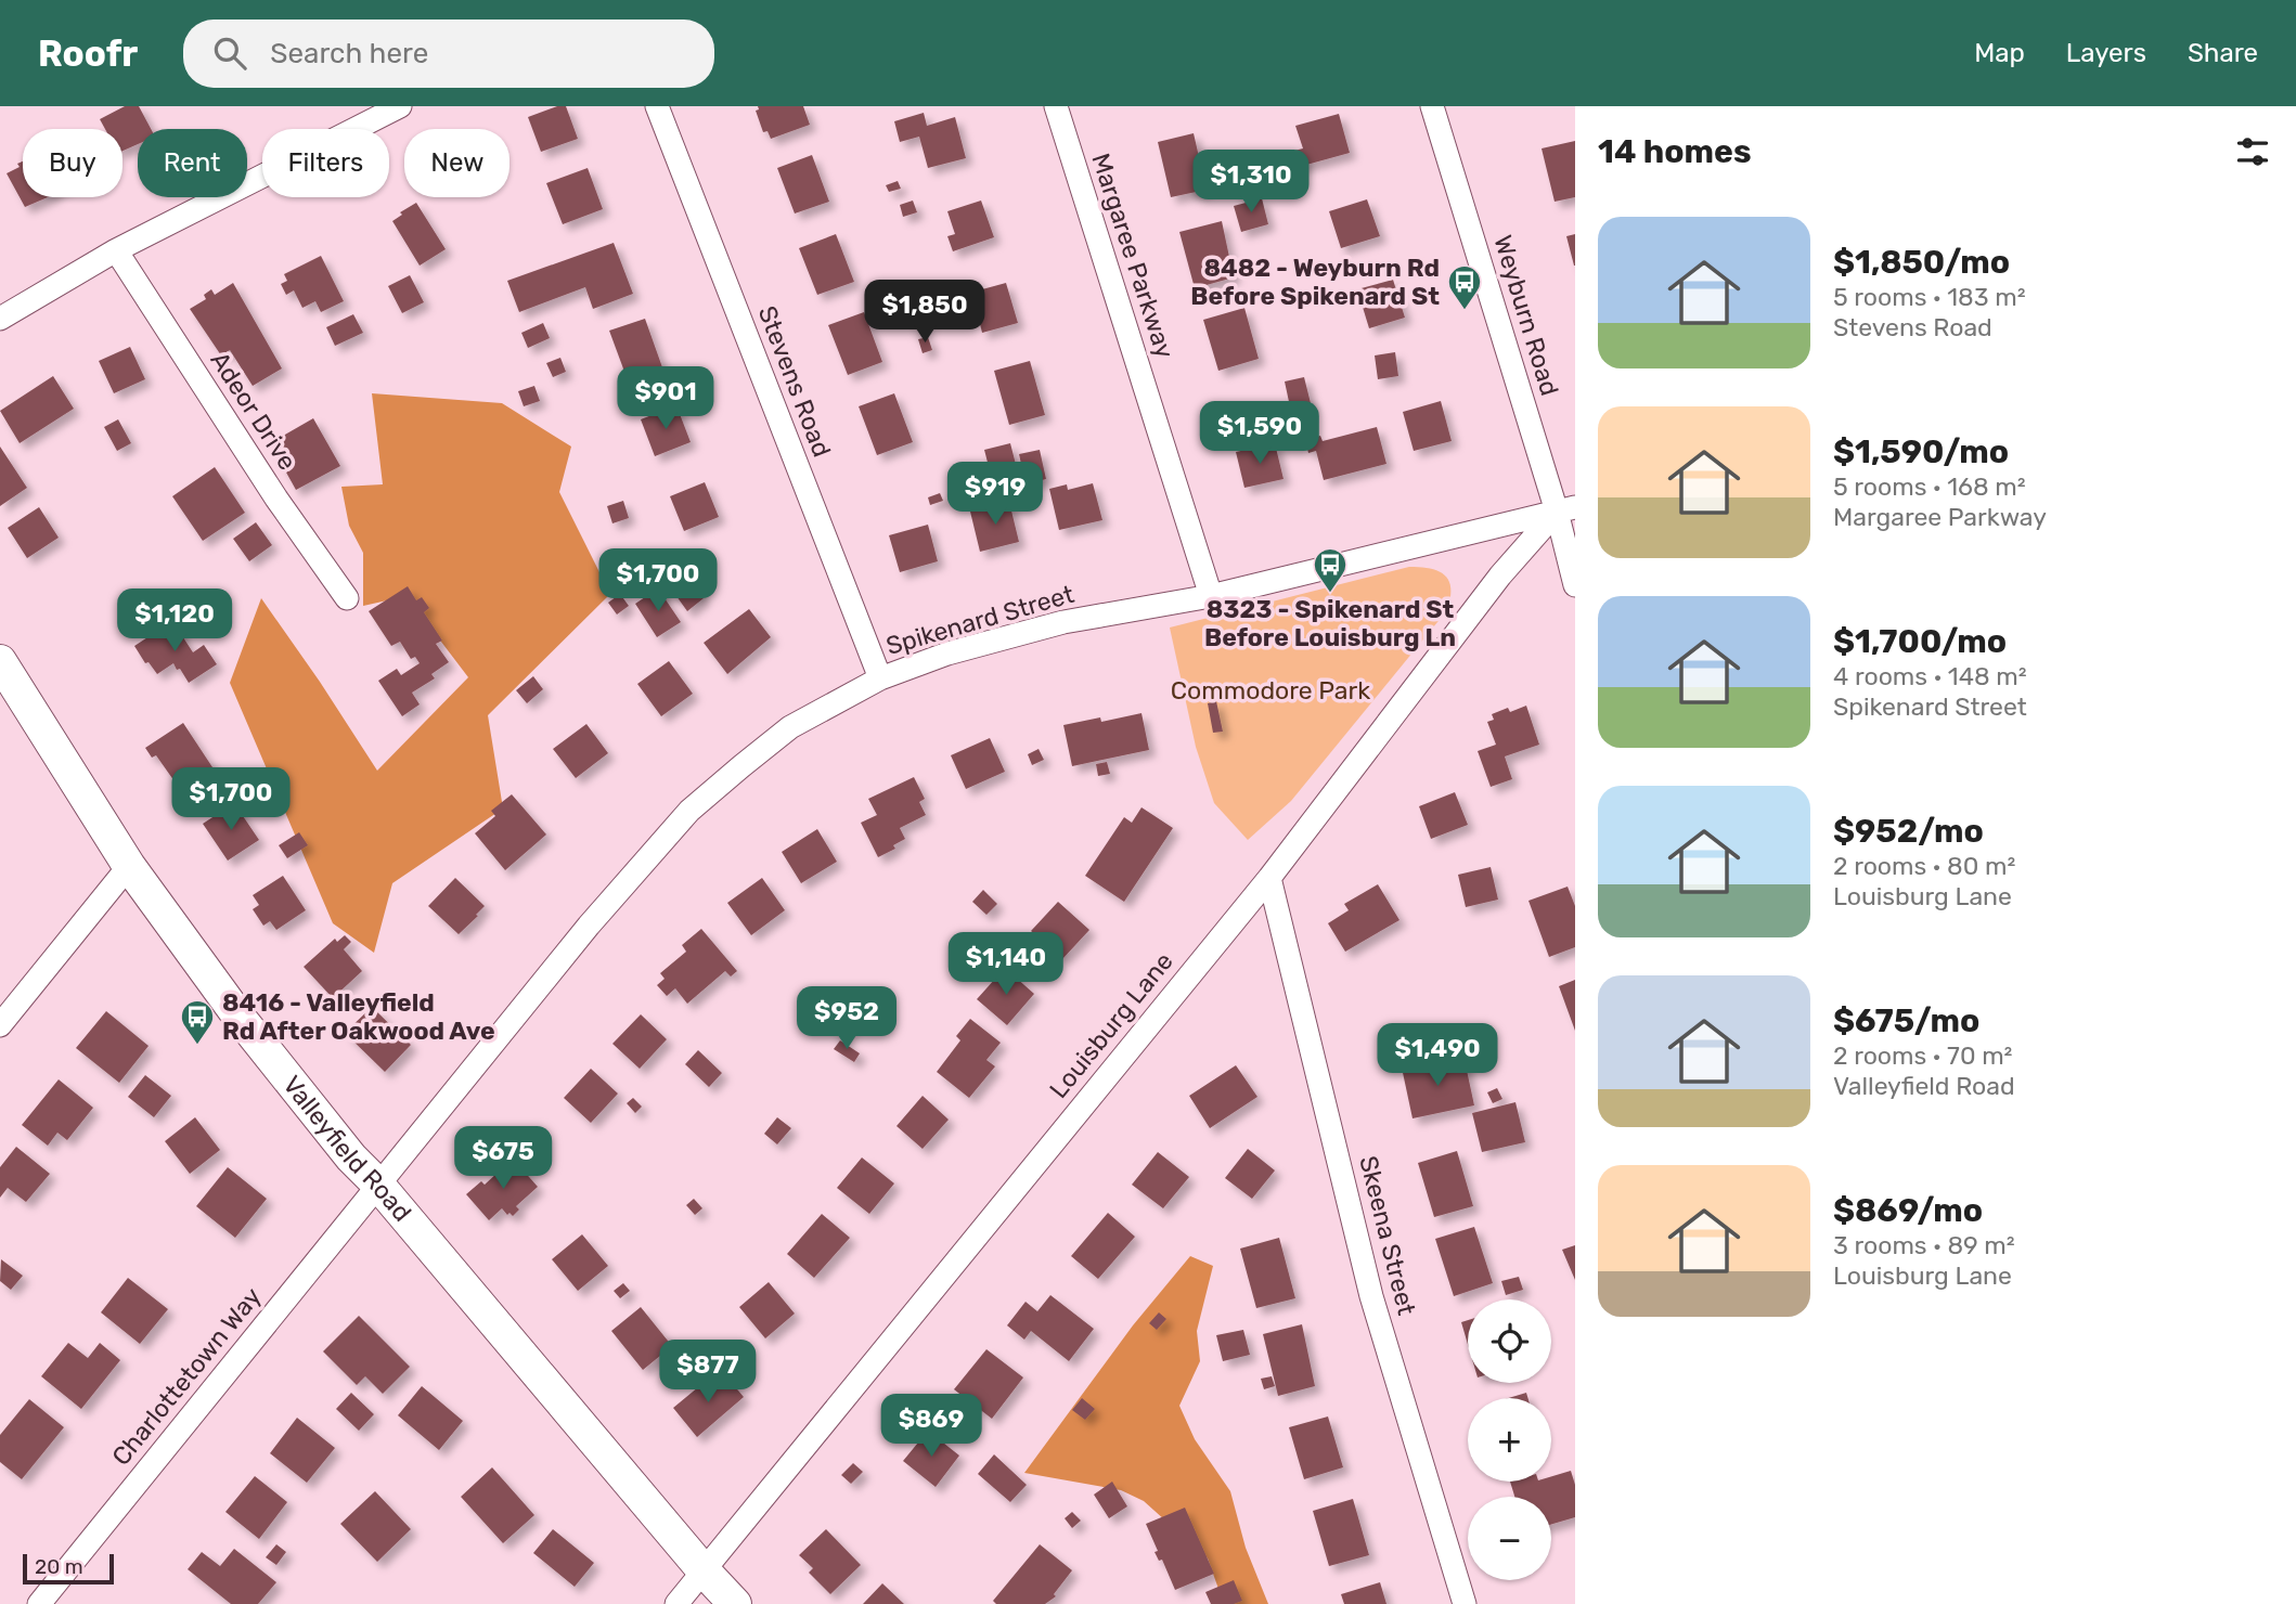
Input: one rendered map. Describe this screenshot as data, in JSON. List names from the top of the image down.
{
  "streets": {
    "street": [
      "Margaree Parkway",
      "Weyburn Road",
      "Stevens Road",
      "Adeor Drive",
      "Spikenard Street",
      "Louisburg Lane",
      "Valleyfield Road",
      "Skeena Street",
      "Charlottetown Way"
    ]
  },
  "crossings": [
    ["Margaree Parkway", "Spikenard Street"],
    ["Weyburn Road", "Spikenard Street"],
    ["Weyburn Road", "Louisburg Lane"],
    ["Stevens Road", "Spikenard Street"],
    ["Spikenard Street", "Louisburg Lane"],
    ["Spikenard Street", "Valleyfield Road"],
    ["Spikenard Street", "Charlottetown Way"],
    ["Louisburg Lane", "Valleyfield Road"],
    ["Louisburg Lane", "Skeena Street"],
    ["Valleyfield Road", "Charlottetown Way"]
  ],
  "parks": ["Commodore Park"],
  "places": {
    "bus stop": ["8482 - Weyburn Rd Before Spikenard St", "8323 - Spikenard St Before Louisburg Ln", "8416 - Valleyfield Rd After Oakwood Ave"]
  },
  "scale_bar": "20 m",
  "page": {
    "header": "Roofr",
    "search": "Search here",
    "nav": ["Map", "Layers", "Share"],
    "heading": "14 homes",
    "chip": [
      "Buy",
      "Rent",
      "Filters",
      "New"
    ],
    "price": [
      "$1,310",
      "$1,850",
      "$901",
      "$1,590",
      "$919",
      "$1,700",
      "$1,120",
      "$1,700",
      "$1,140",
      "$952",
      "$1,490",
      "$675",
      "$877",
      "$869"
    ],
    "list": [
      {
        "name": "$1,850/mo",
        "note": "5 rooms · 183 m² · Stevens Road"
      },
      {
        "name": "$1,590/mo",
        "note": "5 rooms · 168 m² · Margaree Parkway"
      },
      {
        "name": "$1,700/mo",
        "note": "4 rooms · 148 m² · Spikenard Street"
      },
      {
        "name": "$952/mo",
        "note": "2 rooms · 80 m² · Louisburg Lane"
      },
      {
        "name": "$675/mo",
        "note": "2 rooms · 70 m² · Valleyfield Road"
      },
      {
        "name": "$869/mo",
        "note": "3 rooms · 89 m² · Louisburg Lane"
      }
    ],
    "map_buttons": ["+", "−"],
    "scale": "20 m"
  }
}
